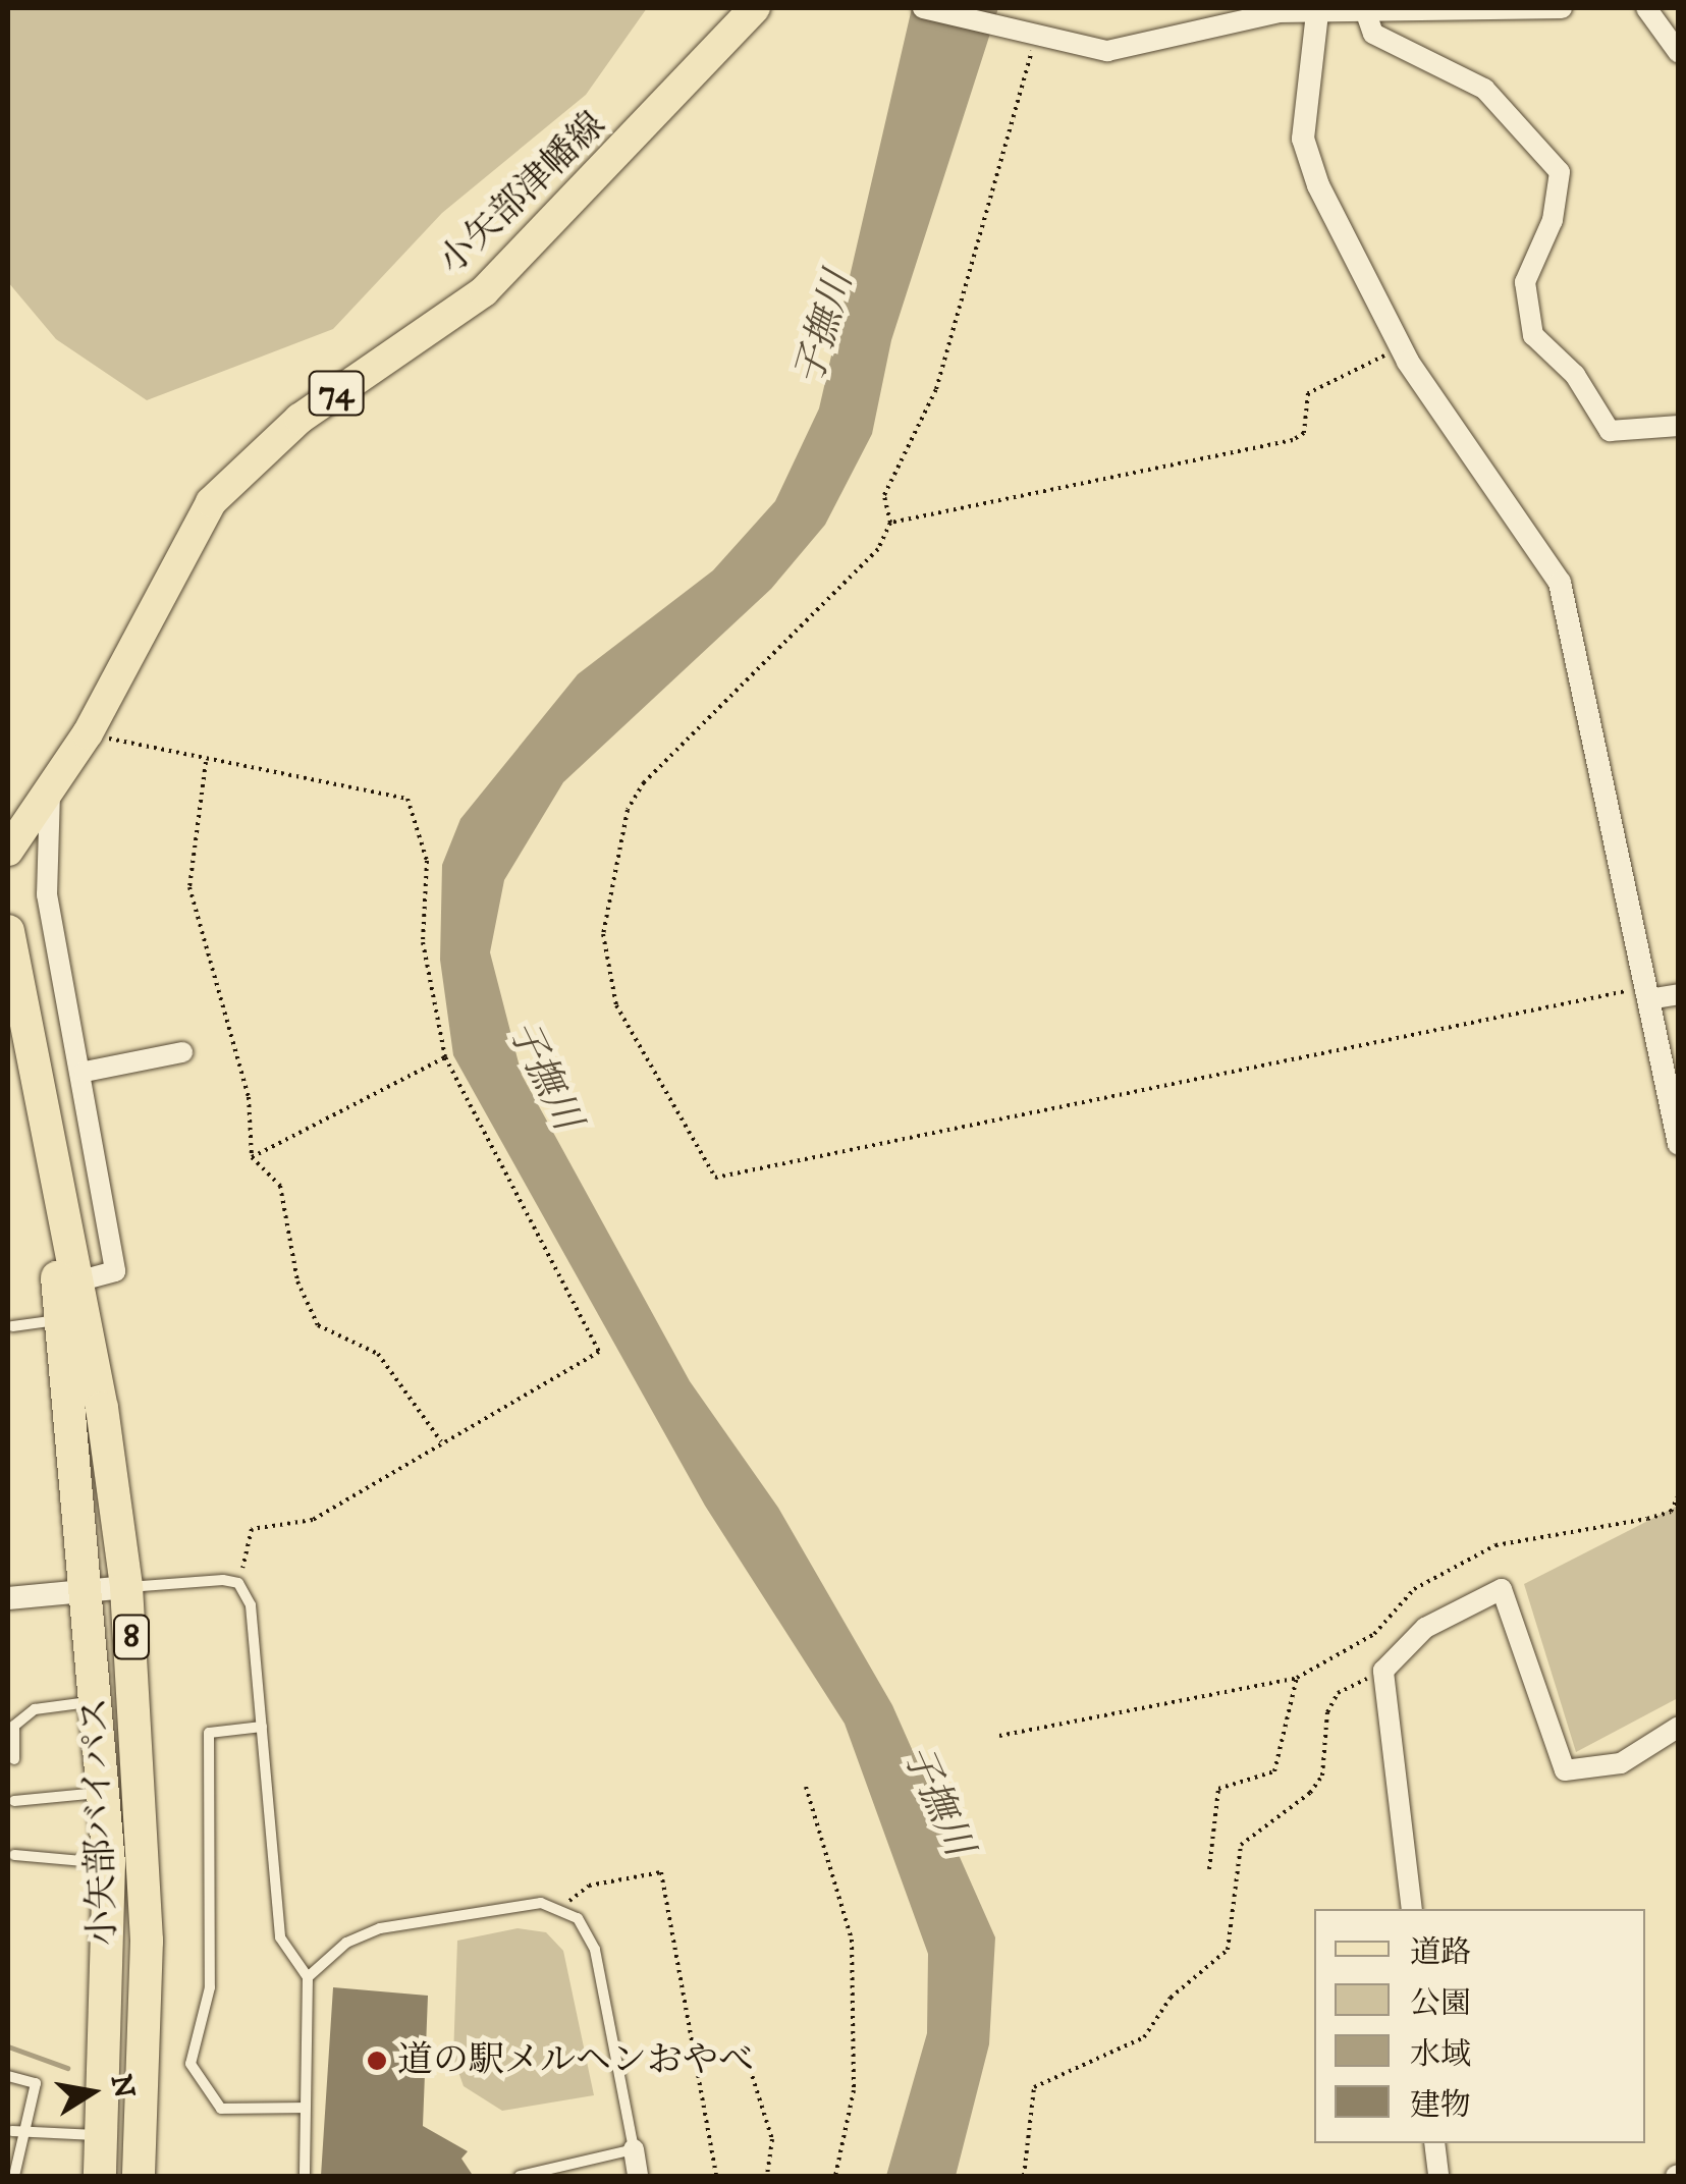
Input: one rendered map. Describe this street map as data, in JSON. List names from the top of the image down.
{
  "streets": {
    "highway": ["8", "小矢部バイパス"],
    "main road": ["小矢部津幡線", "74"]
  },
  "water": ["子撫川"],
  "places": ["道の駅メルヘンおやべ"],
  "legend": [
    "道路",
    "公園",
    "水域",
    "建物"
  ],
  "north": "right"
}
